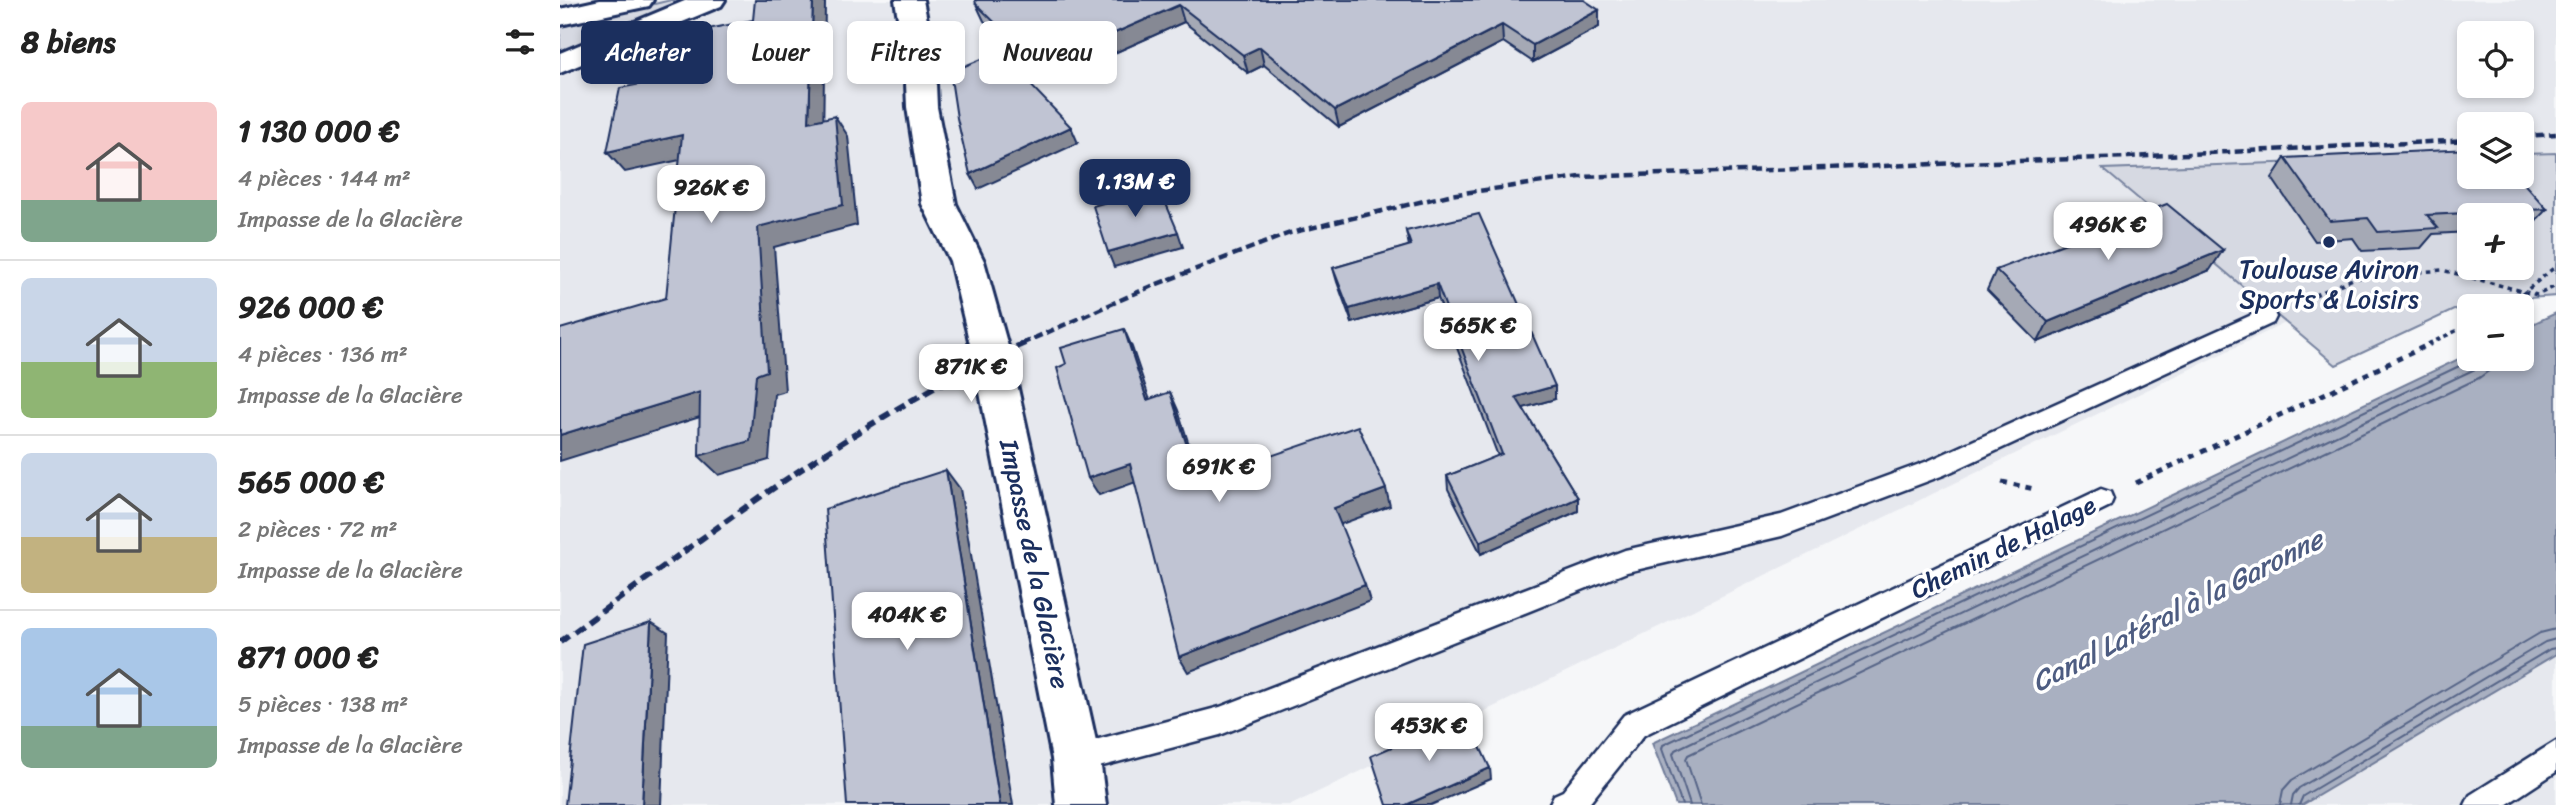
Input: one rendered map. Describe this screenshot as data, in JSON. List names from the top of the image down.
{
  "streets": {
    "street": ["Impasse de la Glacière"],
    "lane": ["Chemin de Halage"]
  },
  "water": ["Canal Latéral à la Garonne"],
  "places": ["Toulouse Aviron Sports & Loisirs"],
  "page": {
    "heading": "8 biens",
    "map_buttons": ["+", "−"],
    "chip": [
      "Acheter",
      "Louer",
      "Filtres",
      "Nouveau"
    ],
    "list": [
      {
        "name": "1 130 000 €",
        "note": "4 pièces · 144 m² · Impasse de la Glacière"
      },
      {
        "name": "926 000 €",
        "note": "4 pièces · 136 m² · Impasse de la Glacière"
      },
      {
        "name": "565 000 €",
        "note": "2 pièces · 72 m² · Impasse de la Glacière"
      },
      {
        "name": "871 000 €",
        "note": "5 pièces · 138 m² · Impasse de la Glacière"
      }
    ],
    "price": [
      "1.13M €",
      "926K €",
      "496K €",
      "565K €",
      "871K €",
      "691K €",
      "404K €",
      "453K €"
    ]
  }
}
